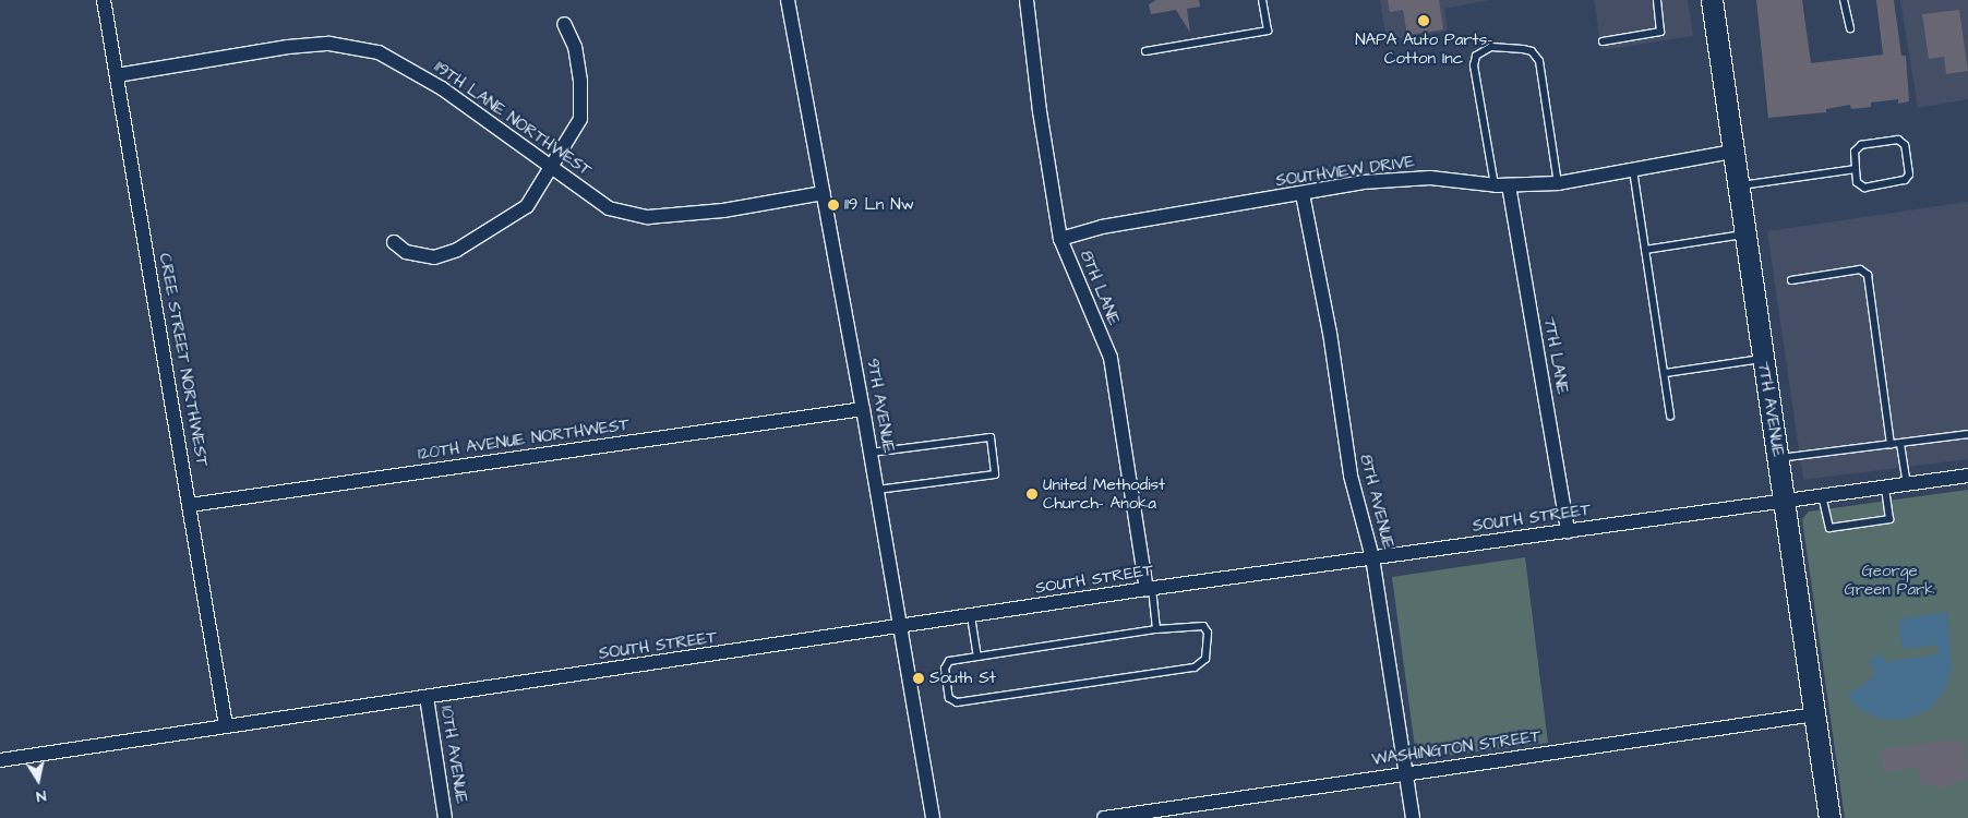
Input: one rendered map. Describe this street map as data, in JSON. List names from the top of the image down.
{
  "streets": {
    "street": [
      "119TH LANE NORTHWEST",
      "SOUTHVIEW DRIVE",
      "8TH LANE",
      "7TH LANE",
      "CREE STREET NORTHWEST",
      "9TH AVENUE",
      "7TH AVENUE",
      "120TH AVENUE NORTHWEST",
      "8TH AVENUE",
      "SOUTH STREET",
      "WASHINGTON STREET",
      "10TH AVENUE"
    ]
  },
  "crossings": [
    ["119TH LANE NORTHWEST", "CREE STREET NORTHWEST"],
    ["119TH LANE NORTHWEST", "9TH AVENUE"],
    ["SOUTHVIEW DRIVE", "8TH LANE"],
    ["SOUTHVIEW DRIVE", "7TH LANE"],
    ["SOUTHVIEW DRIVE", "7TH AVENUE"],
    ["SOUTHVIEW DRIVE", "8TH AVENUE"],
    ["8TH LANE", "SOUTH STREET"],
    ["7TH LANE", "SOUTH STREET"],
    ["CREE STREET NORTHWEST", "120TH AVENUE NORTHWEST"],
    ["CREE STREET NORTHWEST", "SOUTH STREET"],
    ["9TH AVENUE", "120TH AVENUE NORTHWEST"],
    ["9TH AVENUE", "SOUTH STREET"],
    ["7TH AVENUE", "SOUTH STREET"],
    ["7TH AVENUE", "WASHINGTON STREET"],
    ["8TH AVENUE", "SOUTH STREET"],
    ["8TH AVENUE", "WASHINGTON STREET"],
    ["SOUTH STREET", "10TH AVENUE"]
  ],
  "parks": ["George Green Park"],
  "places": [
    "NAPA Auto Parts- Cotton Inc",
    "119 Ln Nw",
    "United Methodist Church- Anoka",
    "South St"
  ],
  "north": "bottom"
}
